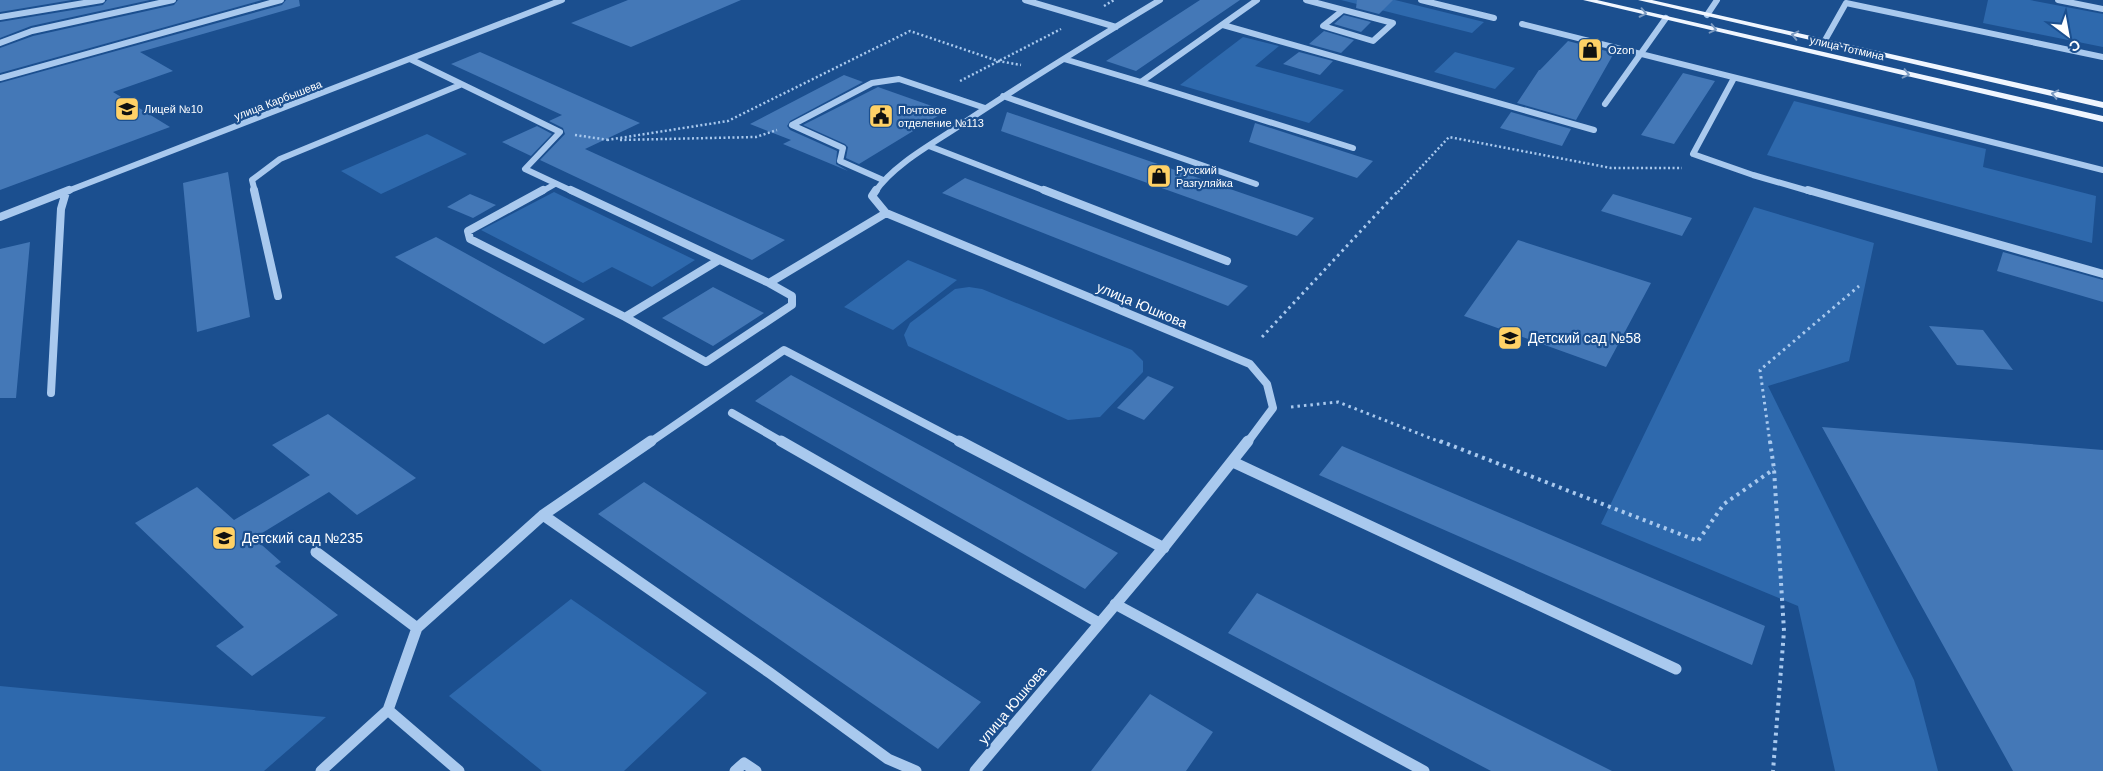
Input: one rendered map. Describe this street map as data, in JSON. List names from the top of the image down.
{
  "streets": {
    "main road": ["улица Тотмина"],
    "street": ["улица Карбышева", "улица Юшкова"]
  },
  "places": {
    "shop": ["Ozon", "Русский Разгуляйка"],
    "school or university": ["Лицей №10", "Детский сад №58", "Детский сад №235"],
    "public building": ["Почтовое отделение №113"]
  },
  "north": "bottom right"
}
